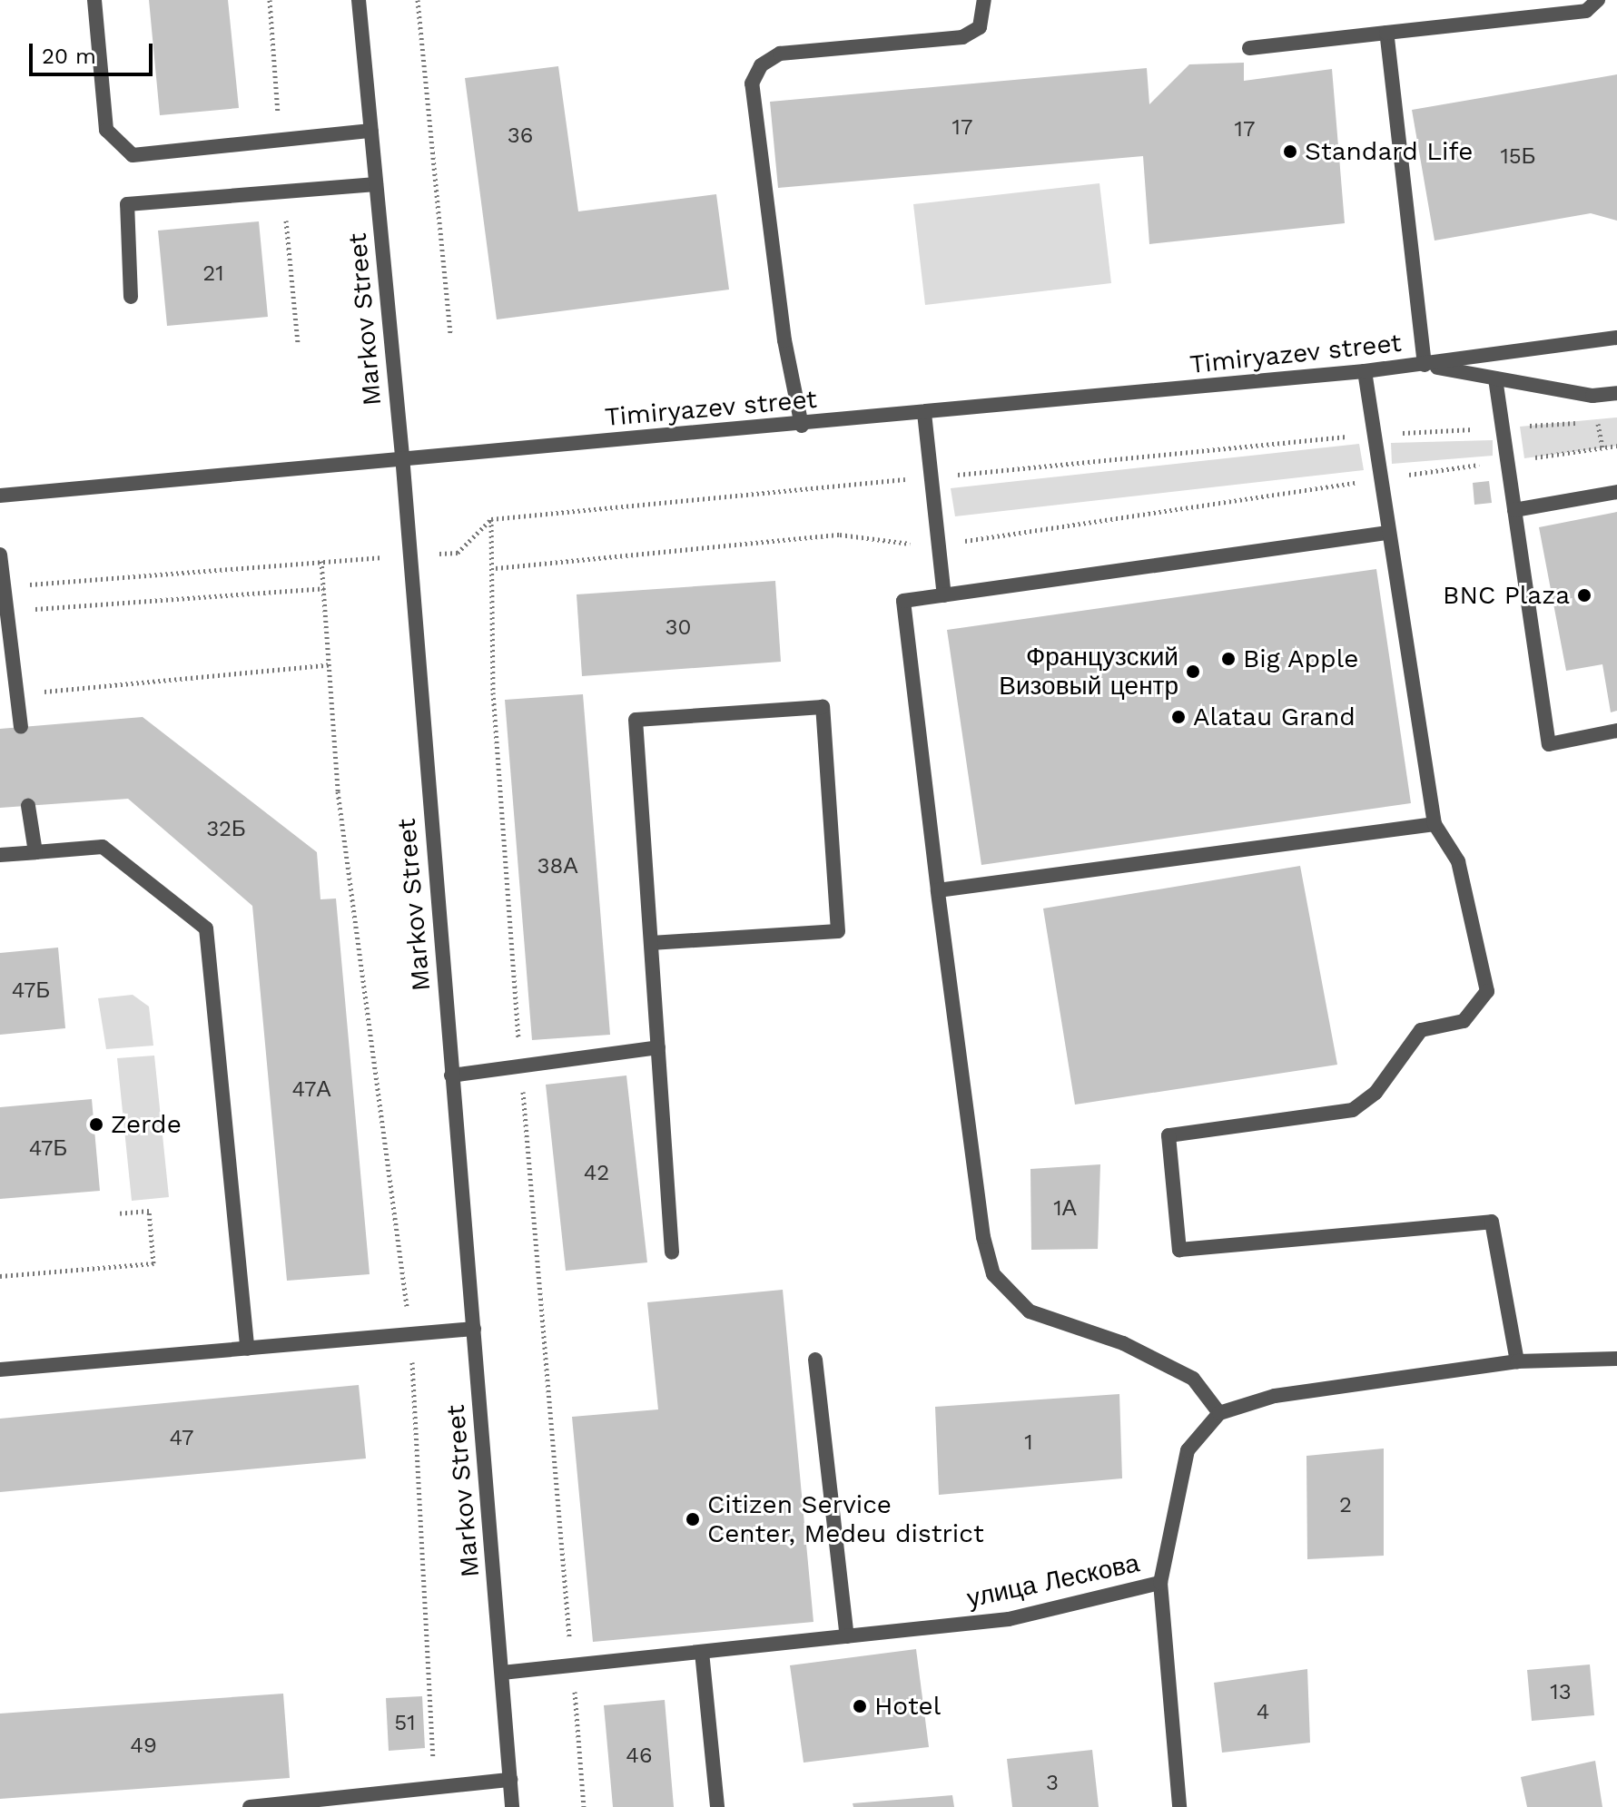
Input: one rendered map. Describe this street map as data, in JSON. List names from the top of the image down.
{
  "streets": {
    "street": ["Markov Street", "Timiryazev street", "улица Лескова"]
  },
  "crossings": [
    ["Markov Street", "Timiryazev street"],
    ["Markov Street", "улица Лескова"]
  ],
  "places": [
    "Standard Life",
    "BNC Plaza",
    "Big Apple",
    "Французский Визовый центр",
    "Alatau Grand",
    "Zerde",
    "Citizen Service Center, Medeu district",
    "Hotel"
  ],
  "house_numbers": [
    "17",
    "17",
    "36",
    "15Б",
    "21",
    "30",
    "32Б",
    "38А",
    "47Б",
    "47А",
    "47Б",
    "42",
    "1А",
    "47",
    "1",
    "2",
    "13",
    "4",
    "51",
    "49",
    "46",
    "3"
  ],
  "scale_bar": "20 m"
}
